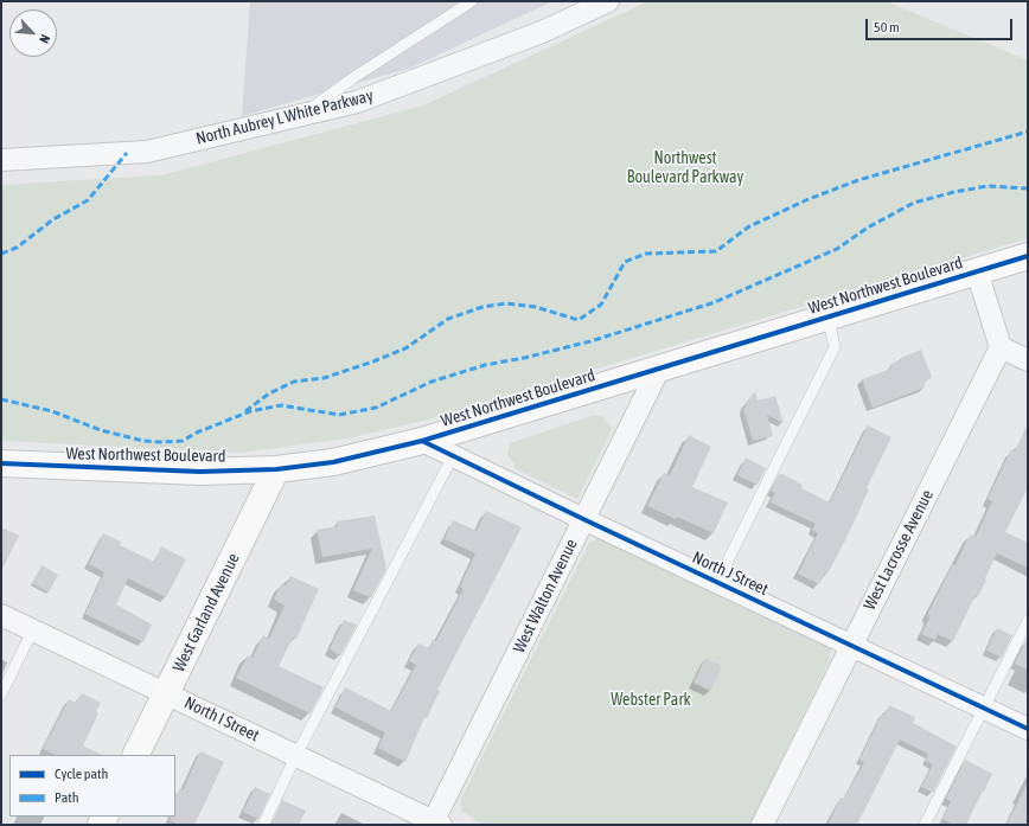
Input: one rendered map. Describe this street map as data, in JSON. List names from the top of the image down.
{
  "streets": {
    "main road": ["West Northwest Boulevard", "West Garland Avenue"],
    "street": [
      "North Aubrey L White Parkway",
      "West Lacrosse Avenue",
      "North J Street",
      "West Walton Avenue",
      "North I Street"
    ]
  },
  "crossings": [
    ["West Northwest Boulevard", "North J Street"],
    ["West Northwest Boulevard", "West Walton Avenue"],
    ["West Northwest Boulevard", "West Garland Avenue"],
    ["West Lacrosse Avenue", "North J Street"],
    ["North J Street", "West Walton Avenue"],
    ["West Walton Avenue", "North I Street"],
    ["West Garland Avenue", "North I Street"]
  ],
  "parks": ["Northwest Boulevard Parkway", "Webster Park"],
  "legend": ["Cycle path", "Path"],
  "scale_bar": "50 m",
  "north": "bottom right"
}
